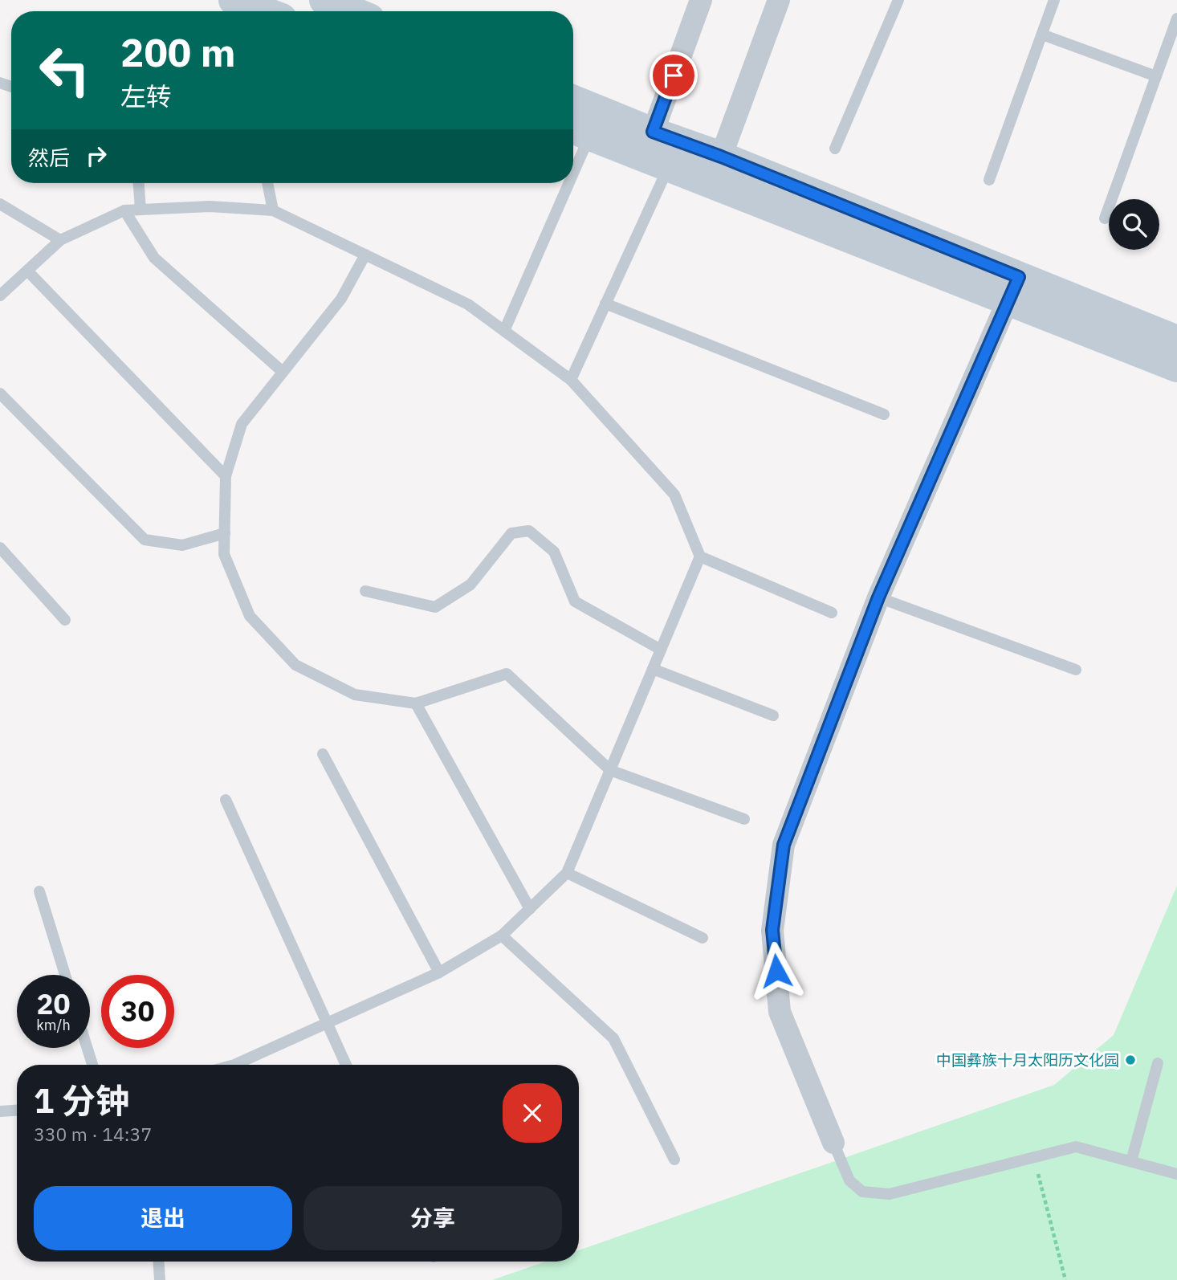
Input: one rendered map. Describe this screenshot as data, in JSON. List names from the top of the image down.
{
  "places": ["中国彝族十月太阳历文化园"],
  "page": {
    "turn": ["200 m", "左转"],
    "then": "然后",
    "speed": "20 km/h",
    "limit": "30",
    "heading": ["1 分钟", "330 m · 14:37"],
    "buttons": ["退出", "分享"]
  }
}
